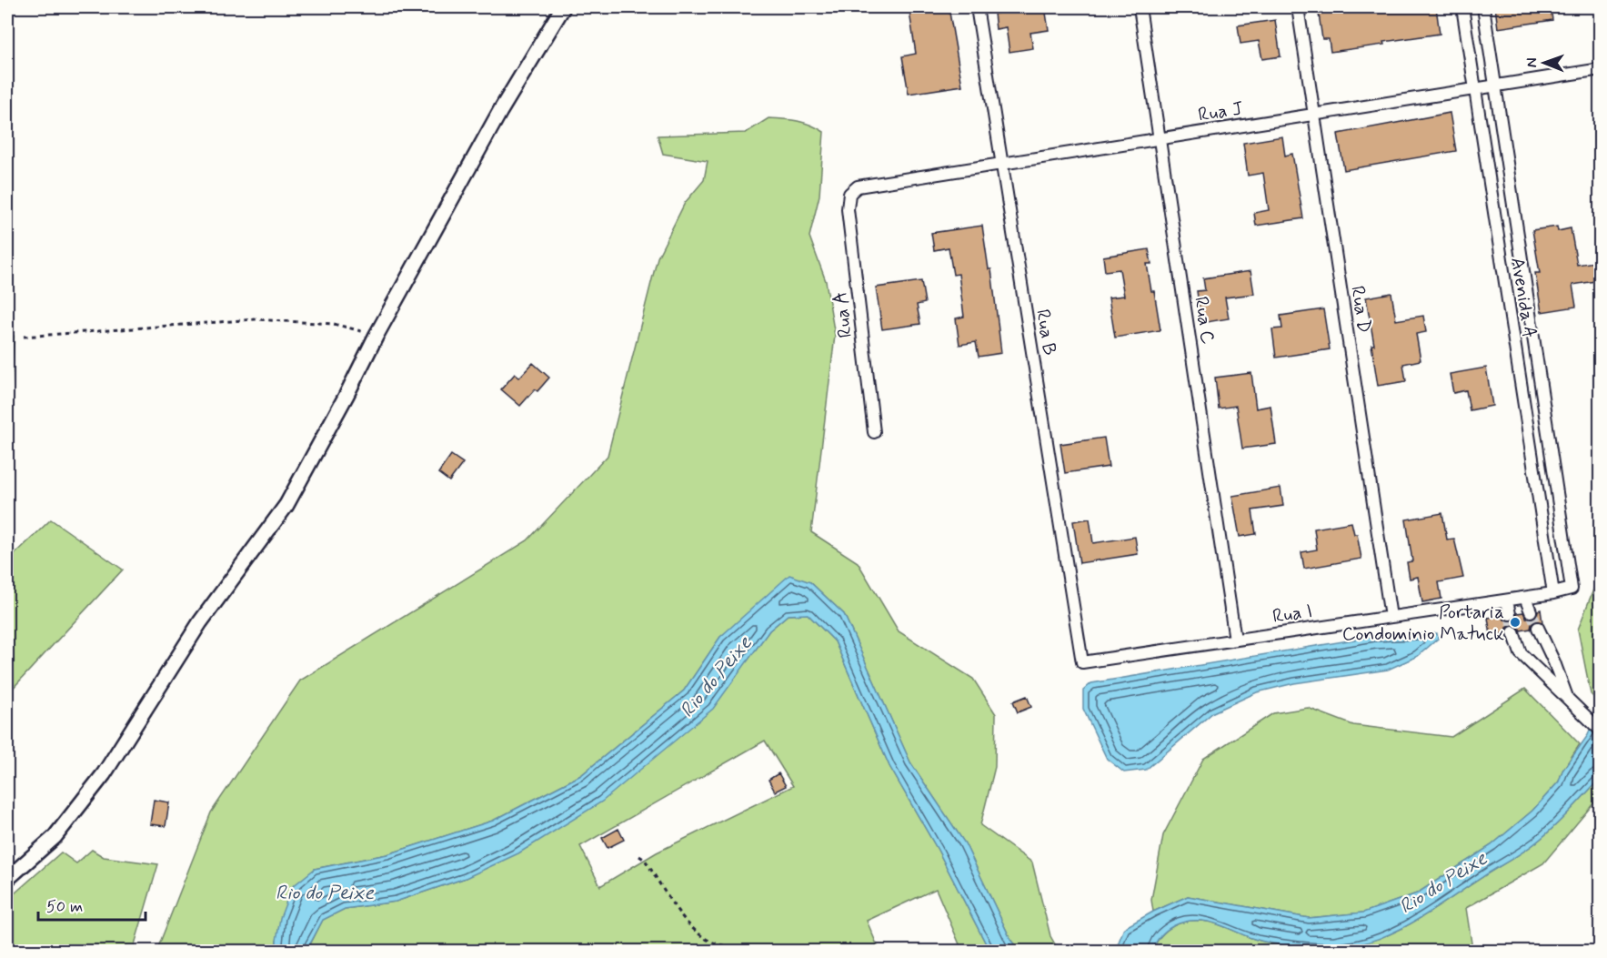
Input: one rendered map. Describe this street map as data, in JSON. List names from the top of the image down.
{
  "streets": {
    "street": [
      "Rua J",
      "Avenida A",
      "Rua D",
      "Rua A",
      "Rua C",
      "Rua B",
      "Rua I"
    ]
  },
  "crossings": [
    ["Rua J", "Avenida A"],
    ["Rua J", "Rua D"],
    ["Rua J", "Rua A"],
    ["Rua J", "Rua C"],
    ["Rua J", "Rua B"],
    ["Avenida A", "Rua I"],
    ["Rua D", "Rua I"],
    ["Rua C", "Rua I"],
    ["Rua B", "Rua I"]
  ],
  "water": ["Rio do Peixe"],
  "places": ["Portaria Condominio Matuck"],
  "scale_bar": "50 m",
  "north": "left"
}
